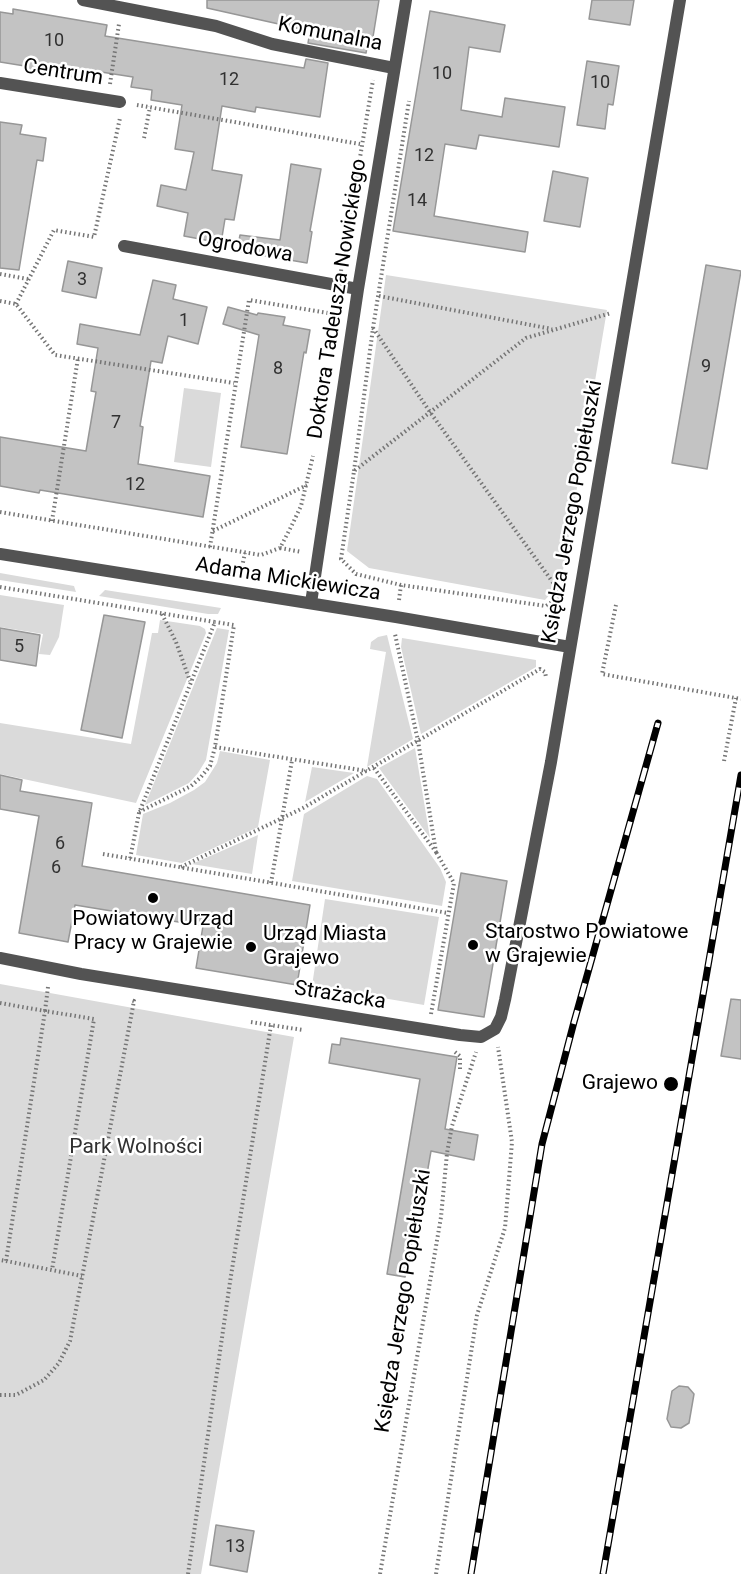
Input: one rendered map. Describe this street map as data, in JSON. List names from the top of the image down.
{
  "streets": {
    "street": [
      "Komunalna",
      "Centrum",
      "Ogrodowa",
      "Doktora Tadeusza Nowickiego",
      "Księdza Jerzego Popiełuszki",
      "Adama Mickiewicza",
      "Strażacka"
    ]
  },
  "crossings": [
    ["Komunalna", "Doktora Tadeusza Nowickiego"],
    ["Ogrodowa", "Doktora Tadeusza Nowickiego"],
    ["Doktora Tadeusza Nowickiego", "Adama Mickiewicza"],
    ["Księdza Jerzego Popiełuszki", "Adama Mickiewicza"],
    ["Księdza Jerzego Popiełuszki", "Strażacka"]
  ],
  "parks": ["Park Wolności"],
  "places": [
    "Powiatowy Urząd Pracy w Grajewie",
    "Starostwo Powiatowe w Grajewie",
    "Urząd Miasta Grajewo",
    "Grajewo"
  ],
  "house_numbers": [
    "10",
    "10",
    "12",
    "10",
    "12",
    "14",
    "3",
    "1",
    "9",
    "8",
    "7",
    "12",
    "5",
    "6",
    "6",
    "13"
  ]
}
